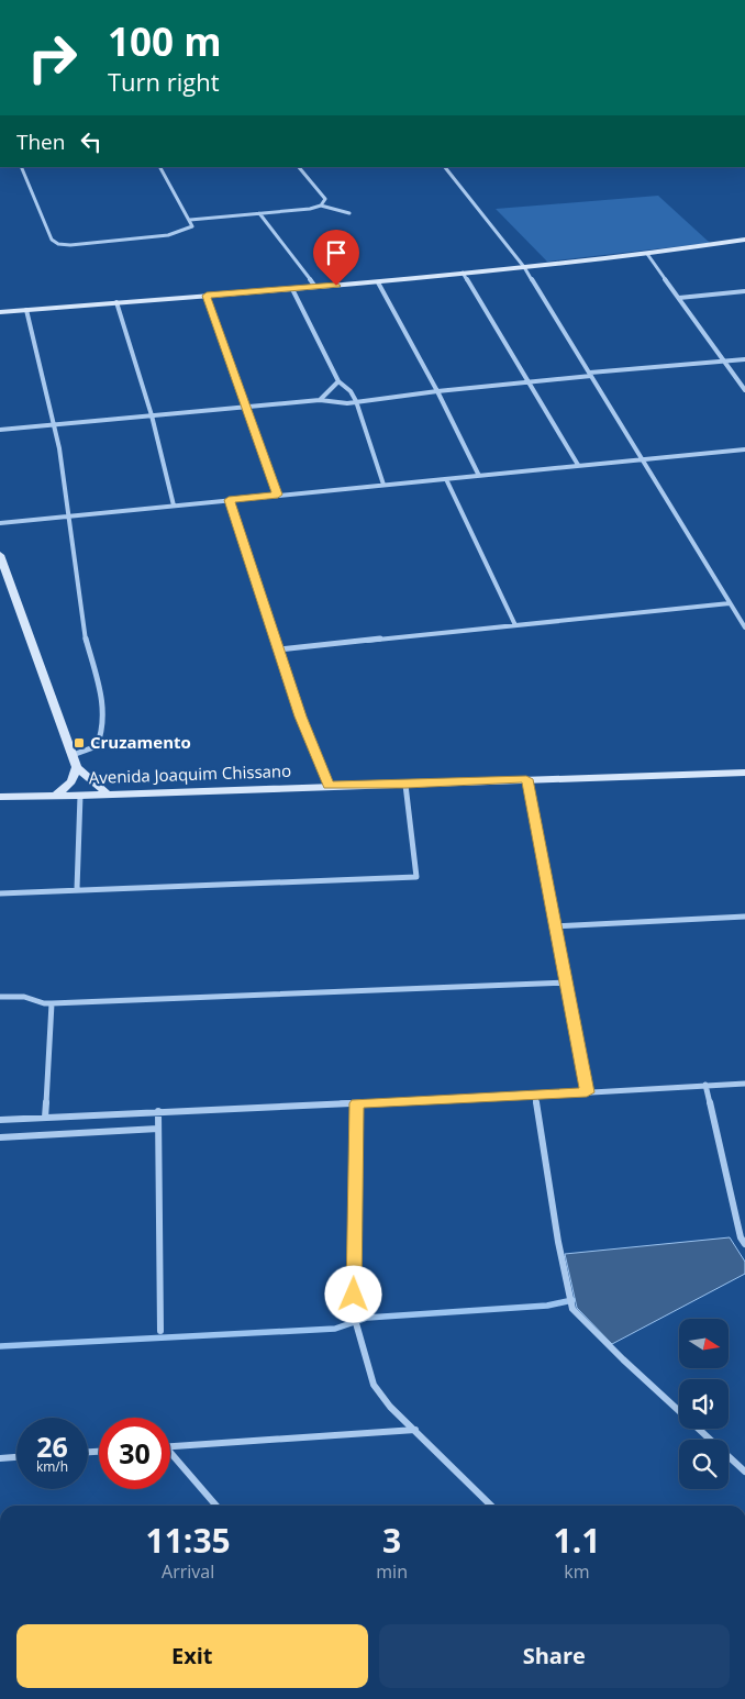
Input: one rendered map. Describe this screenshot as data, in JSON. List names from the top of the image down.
{
  "streets": {
    "street": ["Avenida Joaquim Chissano"]
  },
  "places": {
    "transit": ["Cruzamento"]
  },
  "north": "right",
  "page": {
    "turn": ["100 m", "Turn right"],
    "then": "Then",
    "speed": "26 km/h",
    "limit": "30",
    "eta": [
      "11:35",
      "Arrival",
      "3",
      "min",
      "1.1",
      "km"
    ],
    "buttons": ["Exit", "Share"]
  }
}
